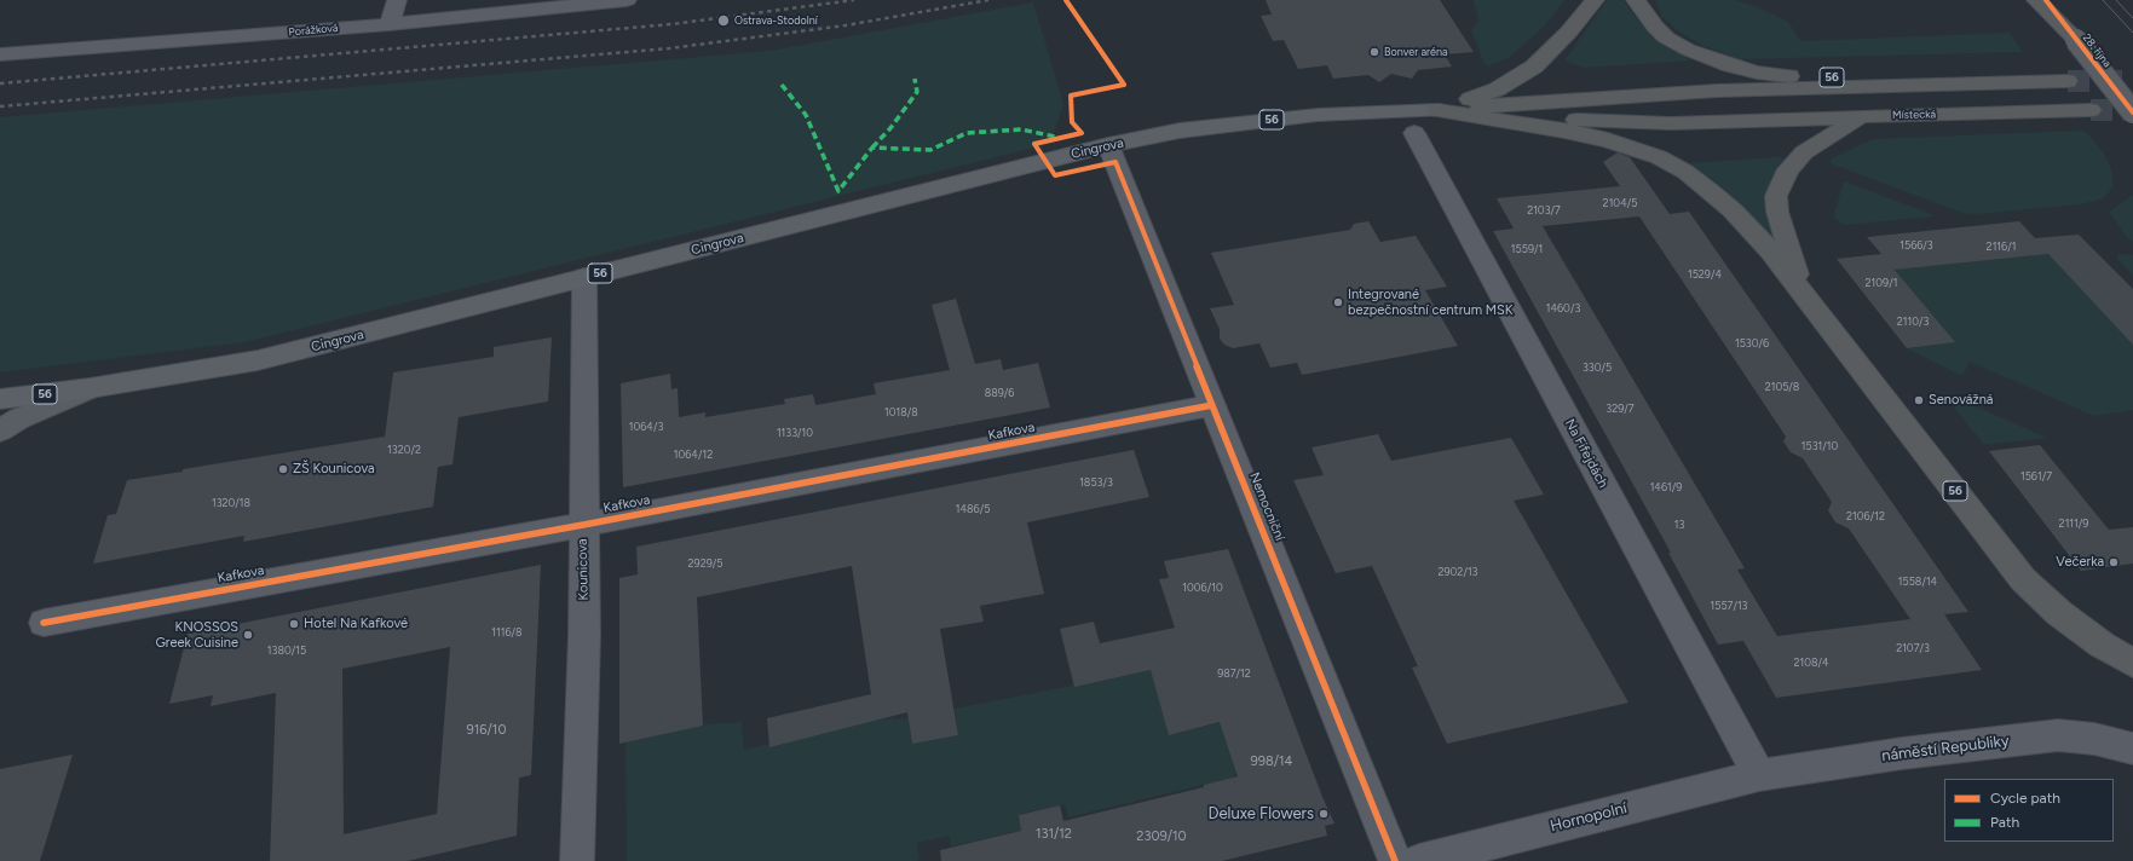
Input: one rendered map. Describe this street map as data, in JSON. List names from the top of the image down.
{
  "streets": {
    "highway": ["56", "Místecká"],
    "main road": ["Cingrova"],
    "street": [
      "Porážková",
      "28. října",
      "Kafkova",
      "Na Fifejdách",
      "Nemocniční",
      "Kounicova",
      "náměstí Republiky",
      "Hornopolní"
    ]
  },
  "crossings": [
    ["56", "Místecká"],
    ["56", "Cingrova"],
    ["Místecká", "Cingrova"],
    ["Cingrova", "Nemocniční"],
    ["Cingrova", "Kounicova"],
    ["Kafkova", "Nemocniční"],
    ["Kafkova", "Kounicova"],
    ["Na Fifejdách", "náměstí Republiky"],
    ["Na Fifejdách", "Hornopolní"],
    ["náměstí Republiky", "Hornopolní"]
  ],
  "places": [
    "Ostrava-Stodolní",
    "Bonver aréna",
    "Integrované bezpečnostní centrum MSK",
    "Senovážná",
    "ZŠ Kounicova",
    "Večerka",
    "Hotel Na Kafkové",
    "KNOSSOS Greek Cuisine",
    "Deluxe Flowers"
  ],
  "house_numbers": [
    "2104/5",
    "2103/7",
    "1566/3",
    "2116/1",
    "1559/1",
    "1529/4",
    "2109/1",
    "1460/3",
    "2110/3",
    "1530/6",
    "330/5",
    "2105/8",
    "889/6",
    "329/7",
    "1018/8",
    "1064/3",
    "1133/10",
    "1531/10",
    "1320/2",
    "1064/12",
    "1561/7",
    "1853/3",
    "1461/9",
    "1320/18",
    "1486/5",
    "2106/12",
    "2111/9",
    "13",
    "2929/5",
    "2902/13",
    "1558/14",
    "1006/10",
    "1557/13",
    "1116/8",
    "2107/3",
    "1380/15",
    "2108/4",
    "987/12",
    "916/10",
    "998/14",
    "131/12",
    "2309/10"
  ],
  "legend": ["Cycle path", "Path"]
}
